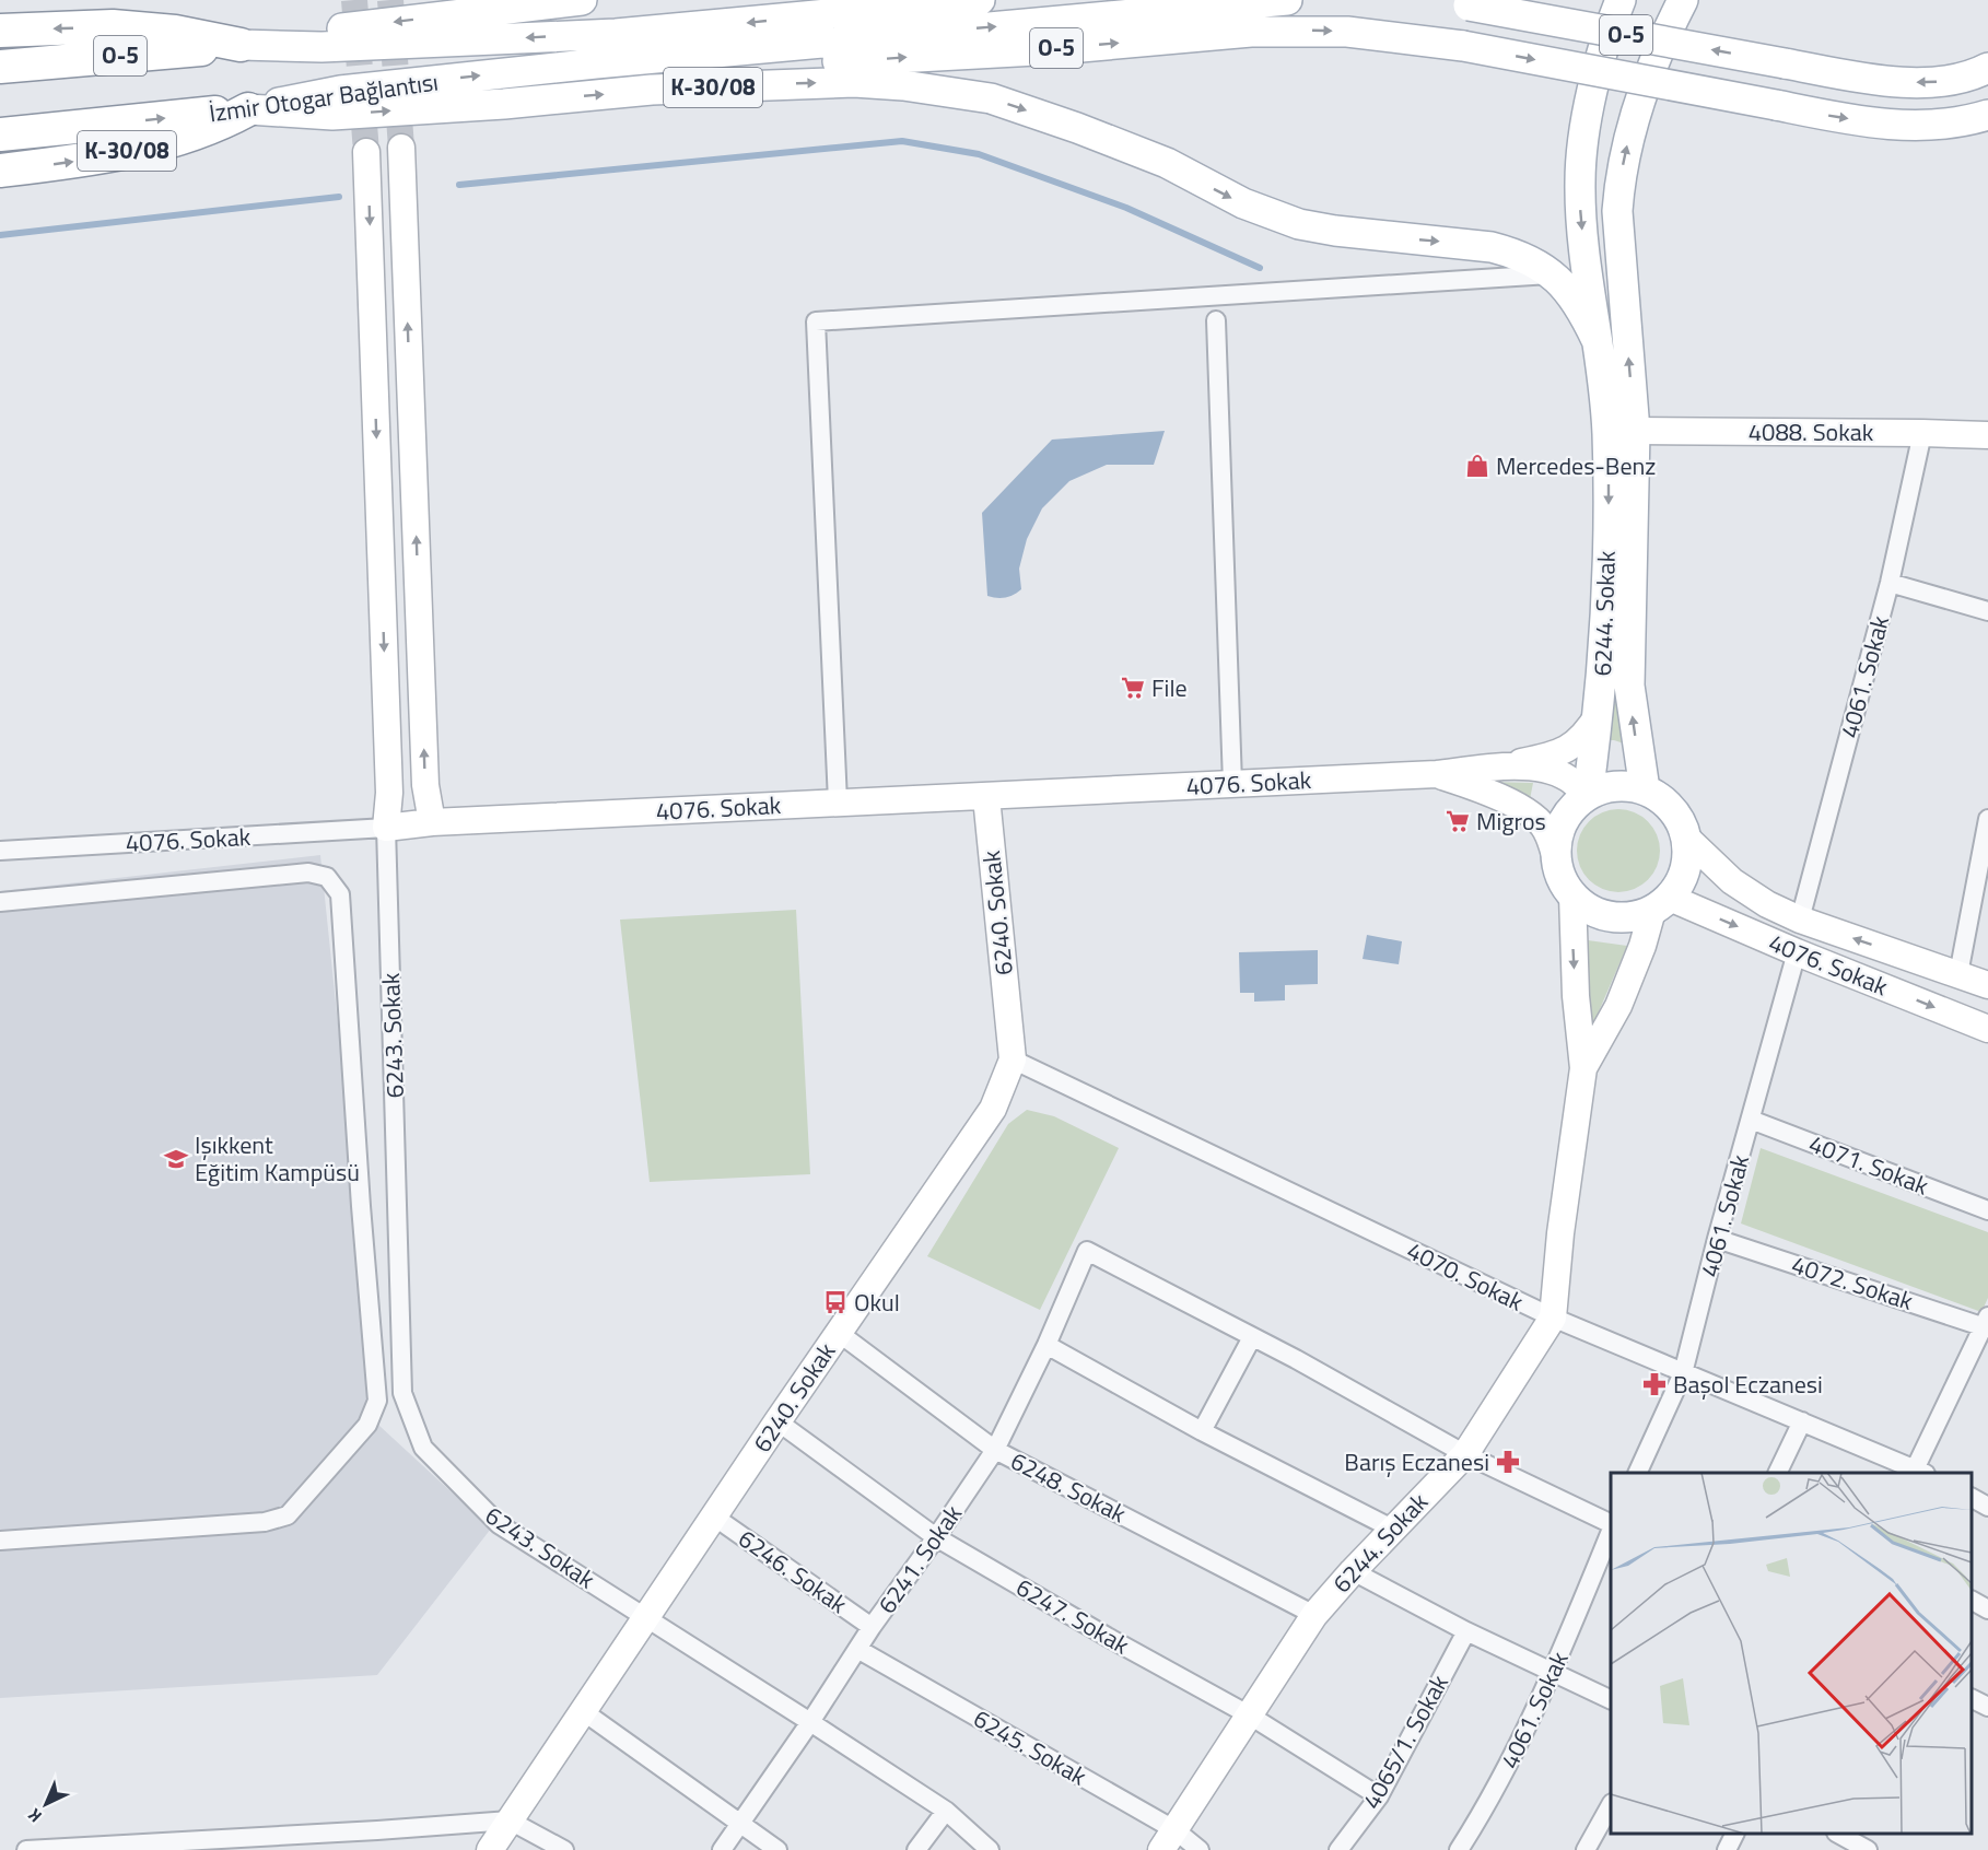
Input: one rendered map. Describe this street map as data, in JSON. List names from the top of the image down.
{
  "streets": {
    "highway": ["O-5", "K-30/08", "İzmir Otogar Bağlantısı"],
    "main road": [
      "4088. Sokak",
      "6244. Sokak",
      "4076. Sokak",
      "6240. Sokak"
    ],
    "street": [
      "4061. Sokak",
      "6243. Sokak",
      "4071. Sokak",
      "4070. Sokak",
      "4072. Sokak",
      "6248. Sokak",
      "6241. Sokak",
      "6246. Sokak",
      "6247. Sokak",
      "4065/1. Sokak",
      "6245. Sokak"
    ]
  },
  "crossings": [
    ["O-5", "K-30/08"],
    ["K-30/08", "İzmir Otogar Bağlantısı"],
    ["4088. Sokak", "6244. Sokak"],
    ["4088. Sokak", "4061. Sokak"],
    ["6244. Sokak", "4076. Sokak"],
    ["6244. Sokak", "4070. Sokak"],
    ["6244. Sokak", "6248. Sokak"],
    ["6244. Sokak", "6247. Sokak"],
    ["6244. Sokak", "6245. Sokak"],
    ["4061. Sokak", "4076. Sokak"],
    ["4061. Sokak", "4071. Sokak"],
    ["4061. Sokak", "4070. Sokak"],
    ["4061. Sokak", "4072. Sokak"],
    ["4076. Sokak", "6240. Sokak"],
    ["4076. Sokak", "6243. Sokak"],
    ["6240. Sokak", "6243. Sokak"],
    ["6240. Sokak", "4070. Sokak"],
    ["6240. Sokak", "6248. Sokak"],
    ["6240. Sokak", "6246. Sokak"],
    ["6240. Sokak", "6247. Sokak"],
    ["6243. Sokak", "6241. Sokak"],
    ["6248. Sokak", "6241. Sokak"],
    ["6241. Sokak", "6246. Sokak"],
    ["6241. Sokak", "6247. Sokak"],
    ["6241. Sokak", "6245. Sokak"],
    ["6247. Sokak", "4065/1. Sokak"]
  ],
  "places": {
    "shop": ["Mercedes-Benz"],
    "supermarket": ["File", "Migros"],
    "school or university": ["Işıkkent Eğitim Kampüsü"],
    "bus stop": ["Okul"],
    "pharmacy": ["Başol Eczanesi", "Barış Eczanesi"]
  },
  "north": "bottom left"
}
